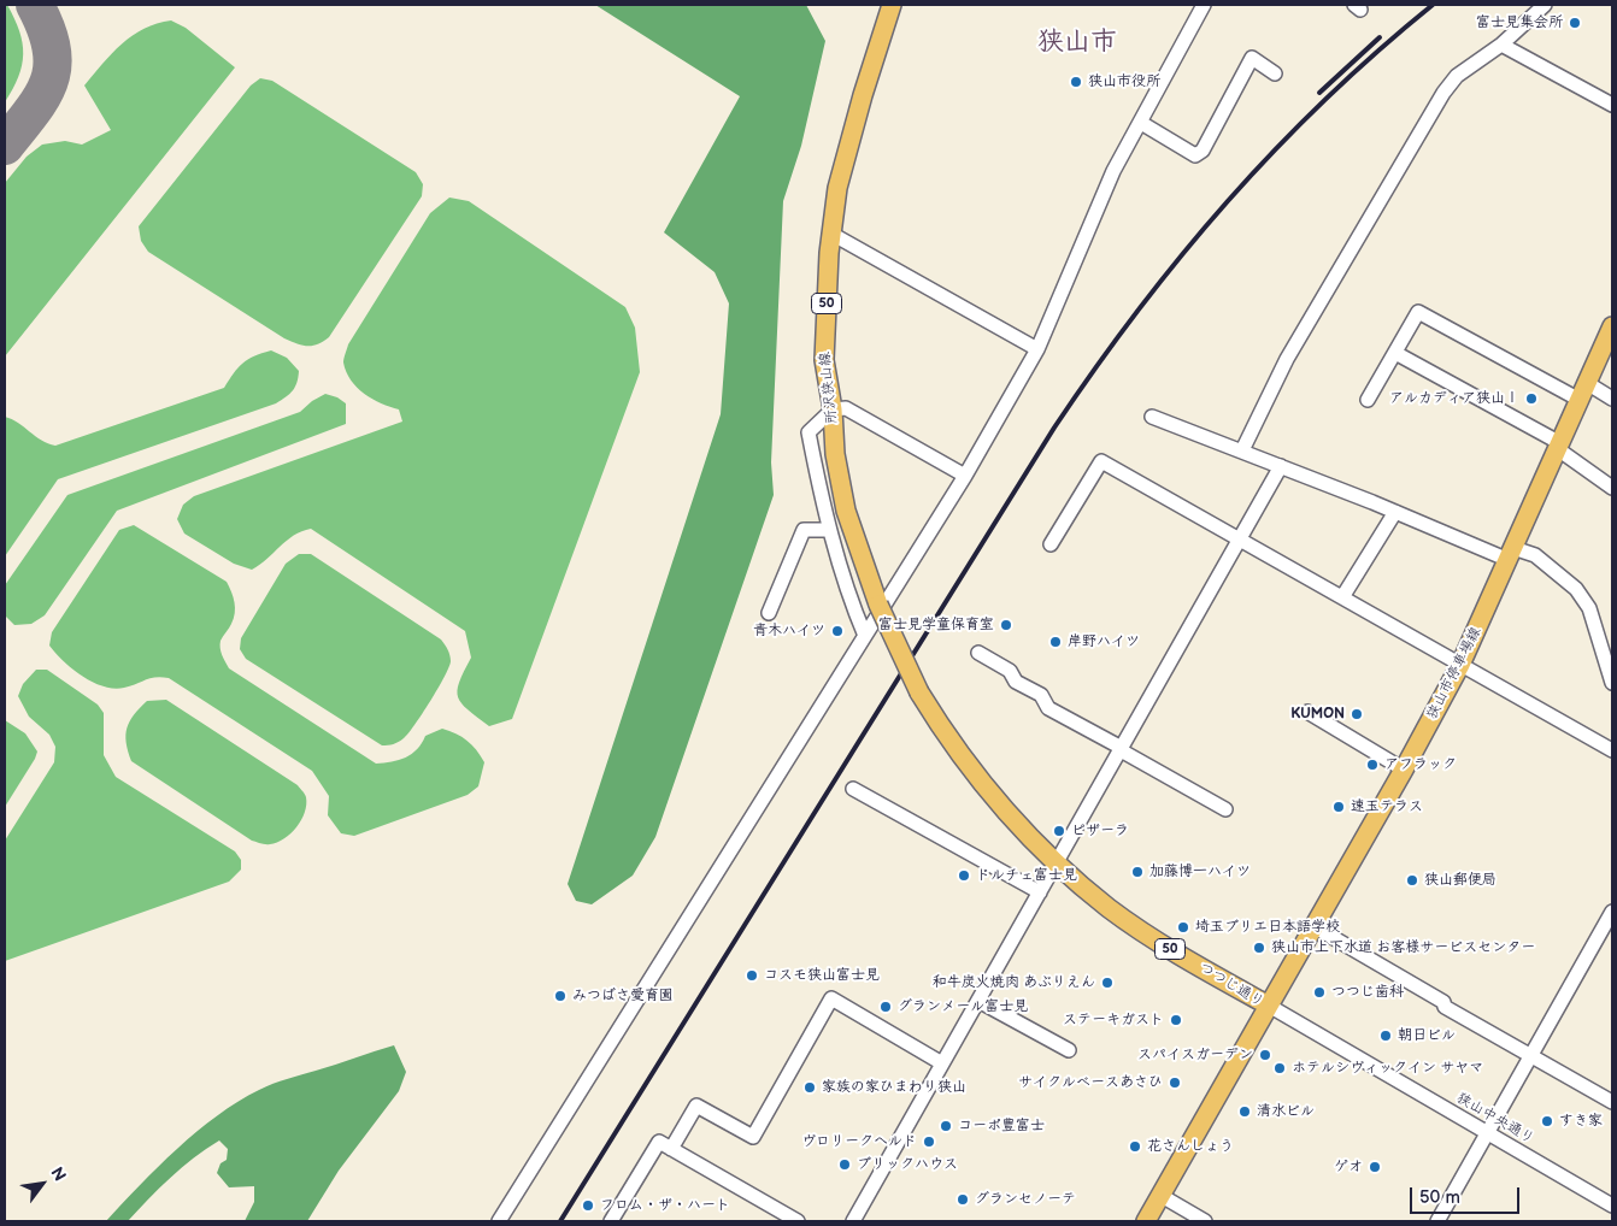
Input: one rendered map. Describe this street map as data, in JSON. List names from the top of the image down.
{
  "streets": {
    "main road": [
      "50",
      "所沢狭山線",
      "狭山市停車場線",
      "つつじ通り"
    ],
    "street": ["狭山中央通り"]
  },
  "crossings": [
    ["所沢狭山線", "つつじ通り"],
    ["狭山市停車場線", "つつじ通り"],
    ["狭山市停車場線", "狭山中央通り"],
    ["つつじ通り", "狭山中央通り"]
  ],
  "districts": ["狭山市"],
  "places": [
    "富士見集会所",
    "狭山市役所",
    "アルカディア狭山Ⅰ",
    "富士見学童保育室",
    "青木ハイツ",
    "岸野ハイツ",
    "KUMON",
    "アフラック",
    "速玉テラス",
    "ピザーラ",
    "加藤博一ハイツ",
    "ドルチェ富士見",
    "狭山郵便局",
    "埼玉ブリエ日本語学校",
    "狭山市上下水道 お客様サービスセンター",
    "コスモ狭山富士見",
    "和牛炭火焼肉 あぶりえん",
    "つつじ歯科",
    "みつばさ愛育園",
    "グランメール富士見",
    "ステーキガスト",
    "朝日ビル",
    "スパイスガーデン",
    "ホテルシヴィックイン サヤマ",
    "サイクルベースあさひ",
    "家族の家ひまわり狭山",
    "清水ビル",
    "すき家",
    "コーポ豊富士",
    "ヴロリークヘルド",
    "花さんしょう",
    "ブリックハウス",
    "ゲオ",
    "グランセノーテ",
    "フロム・ザ・ハート"
  ],
  "scale_bar": "50 m",
  "north": "top right"
}
